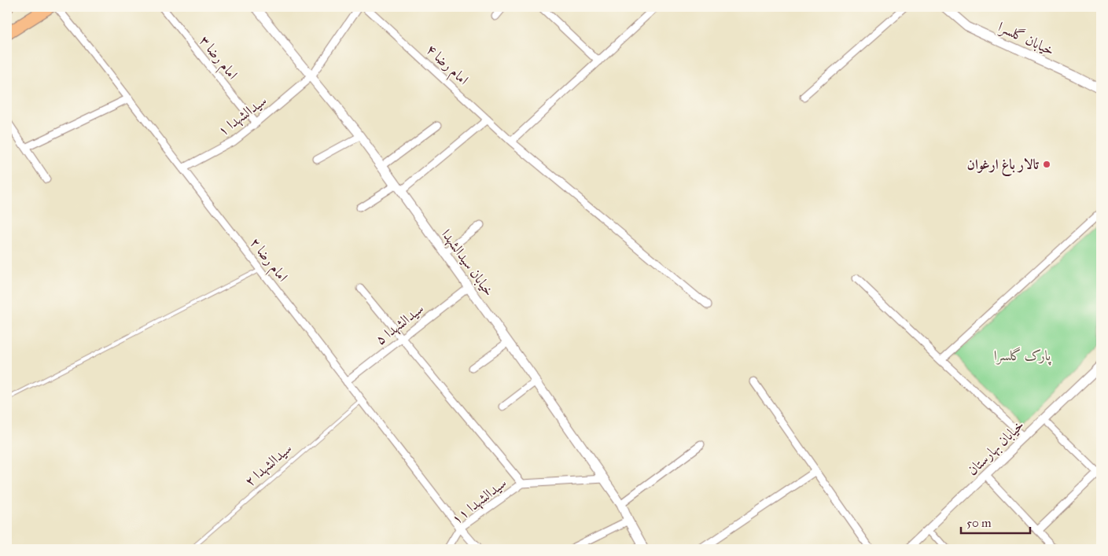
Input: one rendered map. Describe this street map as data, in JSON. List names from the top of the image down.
{
  "streets": {
    "street": [
      "خیابان گلسرا",
      "امام رضا ۳",
      "امام رضا ۴",
      "سیدالشهدا ۱",
      "امام رضا ۲",
      "خیابان سیدالشهدا",
      "سیدالشهدا ۵",
      "خیابان بهارستان",
      "سیدالشهدا ۱۱"
    ],
    "lane": ["سیدالشهدا ۲"]
  },
  "crossings": [
    ["امام رضا ۳", "سیدالشهدا ۱"],
    ["سیدالشهدا ۱", "امام رضا ۲"],
    ["سیدالشهدا ۱", "خیابان سیدالشهدا"],
    ["امام رضا ۲", "سیدالشهدا ۵"],
    ["امام رضا ۲", "سیدالشهدا ۲"],
    ["امام رضا ۲", "سیدالشهدا ۱۱"],
    ["خیابان سیدالشهدا", "سیدالشهدا ۵"],
    ["خیابان سیدالشهدا", "سیدالشهدا ۱۱"]
  ],
  "parks": ["پارک گلسرا"],
  "places": ["تالار باغ ارغوان"],
  "scale_bar": "50 m"
}
